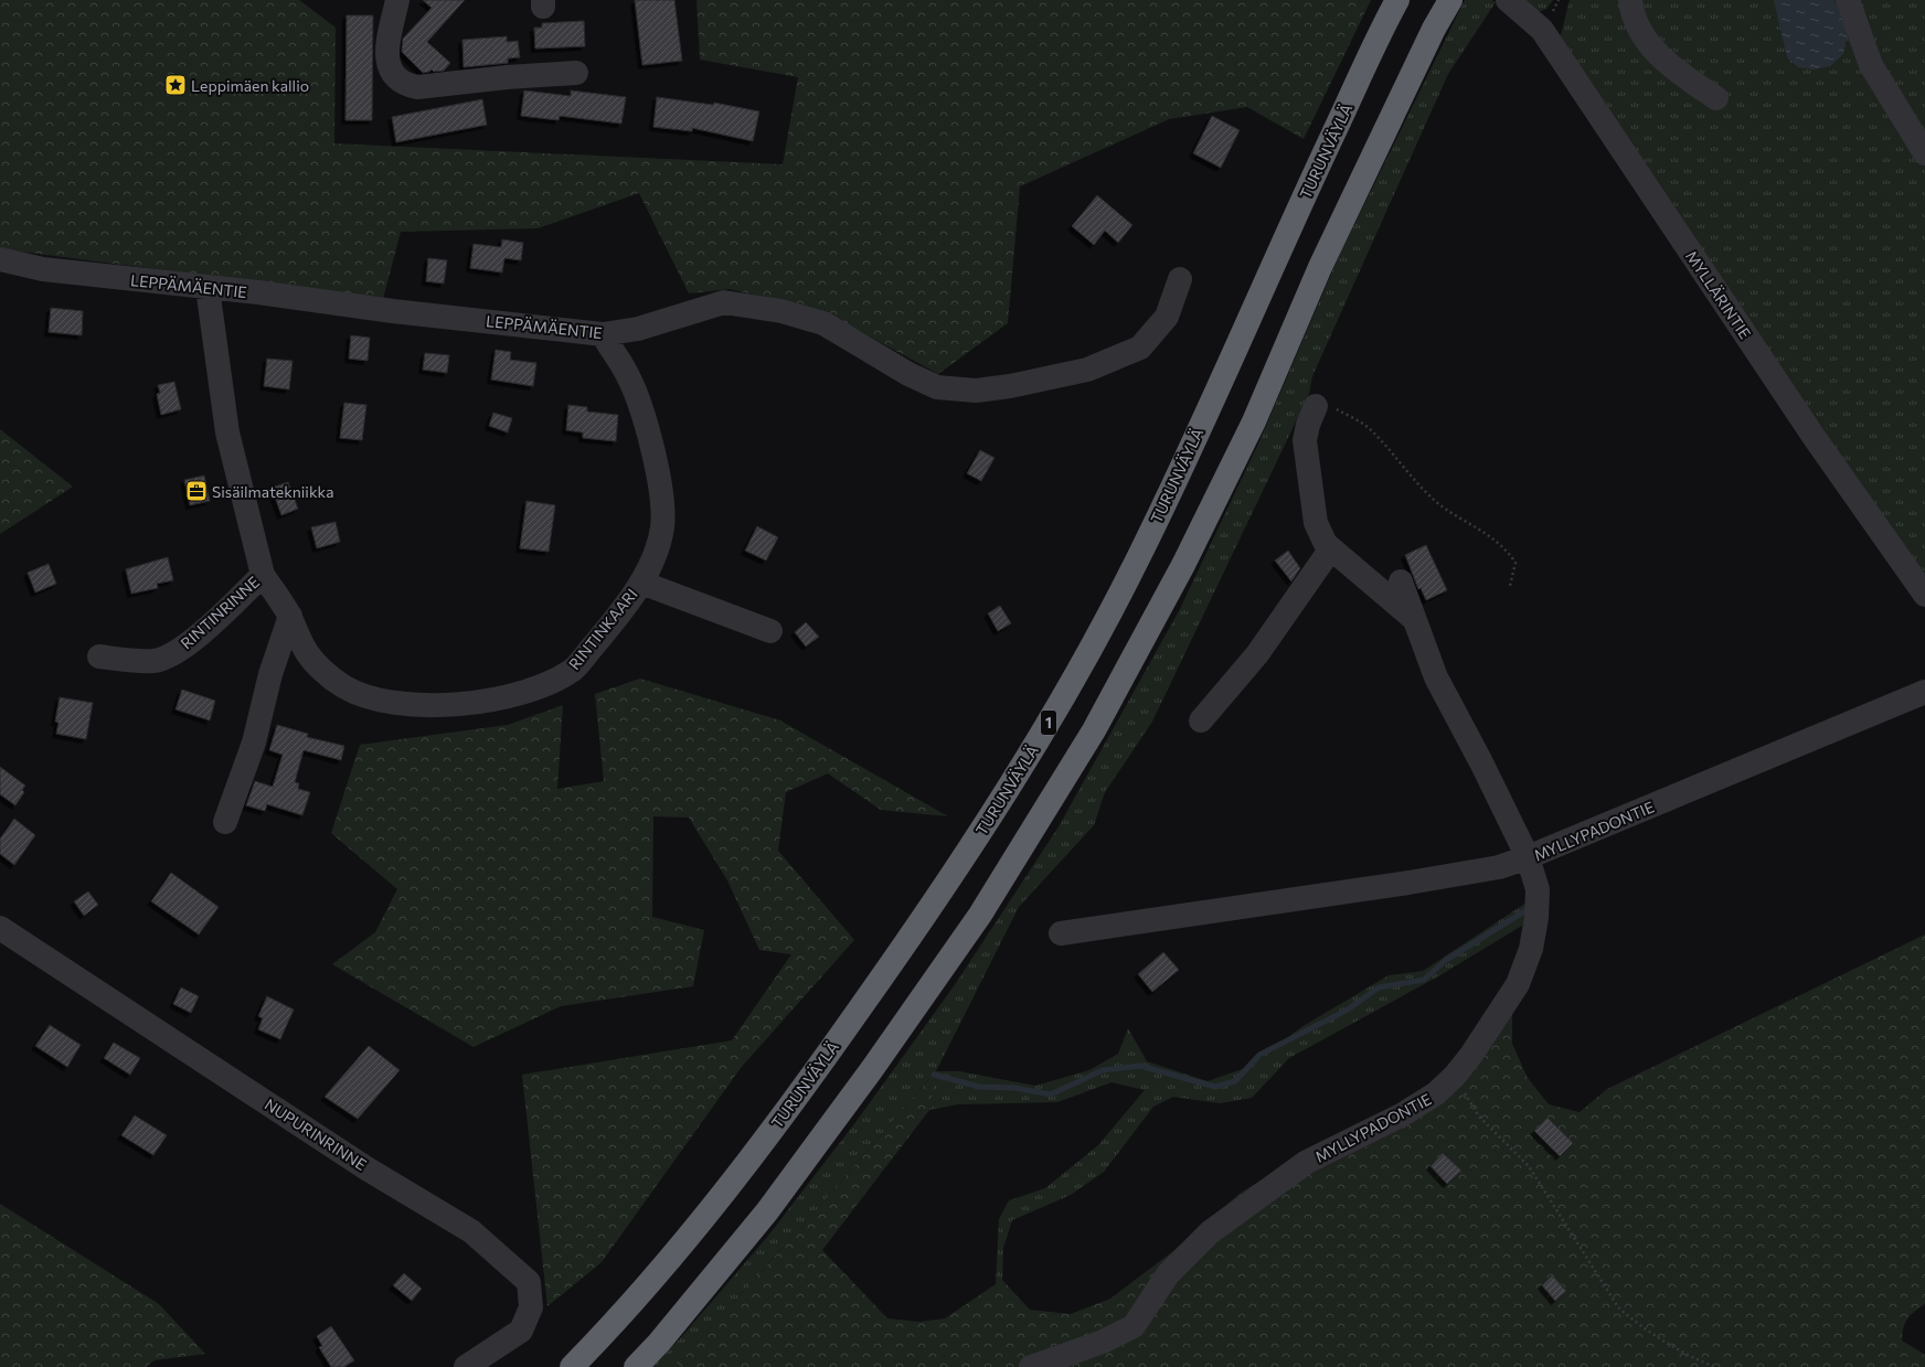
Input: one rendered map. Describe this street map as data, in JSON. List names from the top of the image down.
{
  "streets": {
    "highway": ["TURUNVÄYLÄ", "1"],
    "street": [
      "LEPPÄMÄENTIE",
      "MYLLÄRINTIE",
      "RINTINRINNE",
      "RINTINKAARI",
      "MYLLYPADONTIE",
      "NUPURINRINNE"
    ]
  },
  "crossings": [
    ["LEPPÄMÄENTIE", "RINTINRINNE"],
    ["LEPPÄMÄENTIE", "RINTINKAARI"],
    ["RINTINRINNE", "RINTINKAARI"]
  ],
  "places": {
    "place": ["Leppimäen kallio"],
    "office": ["Sisäilmatekniikka"]
  }
}
